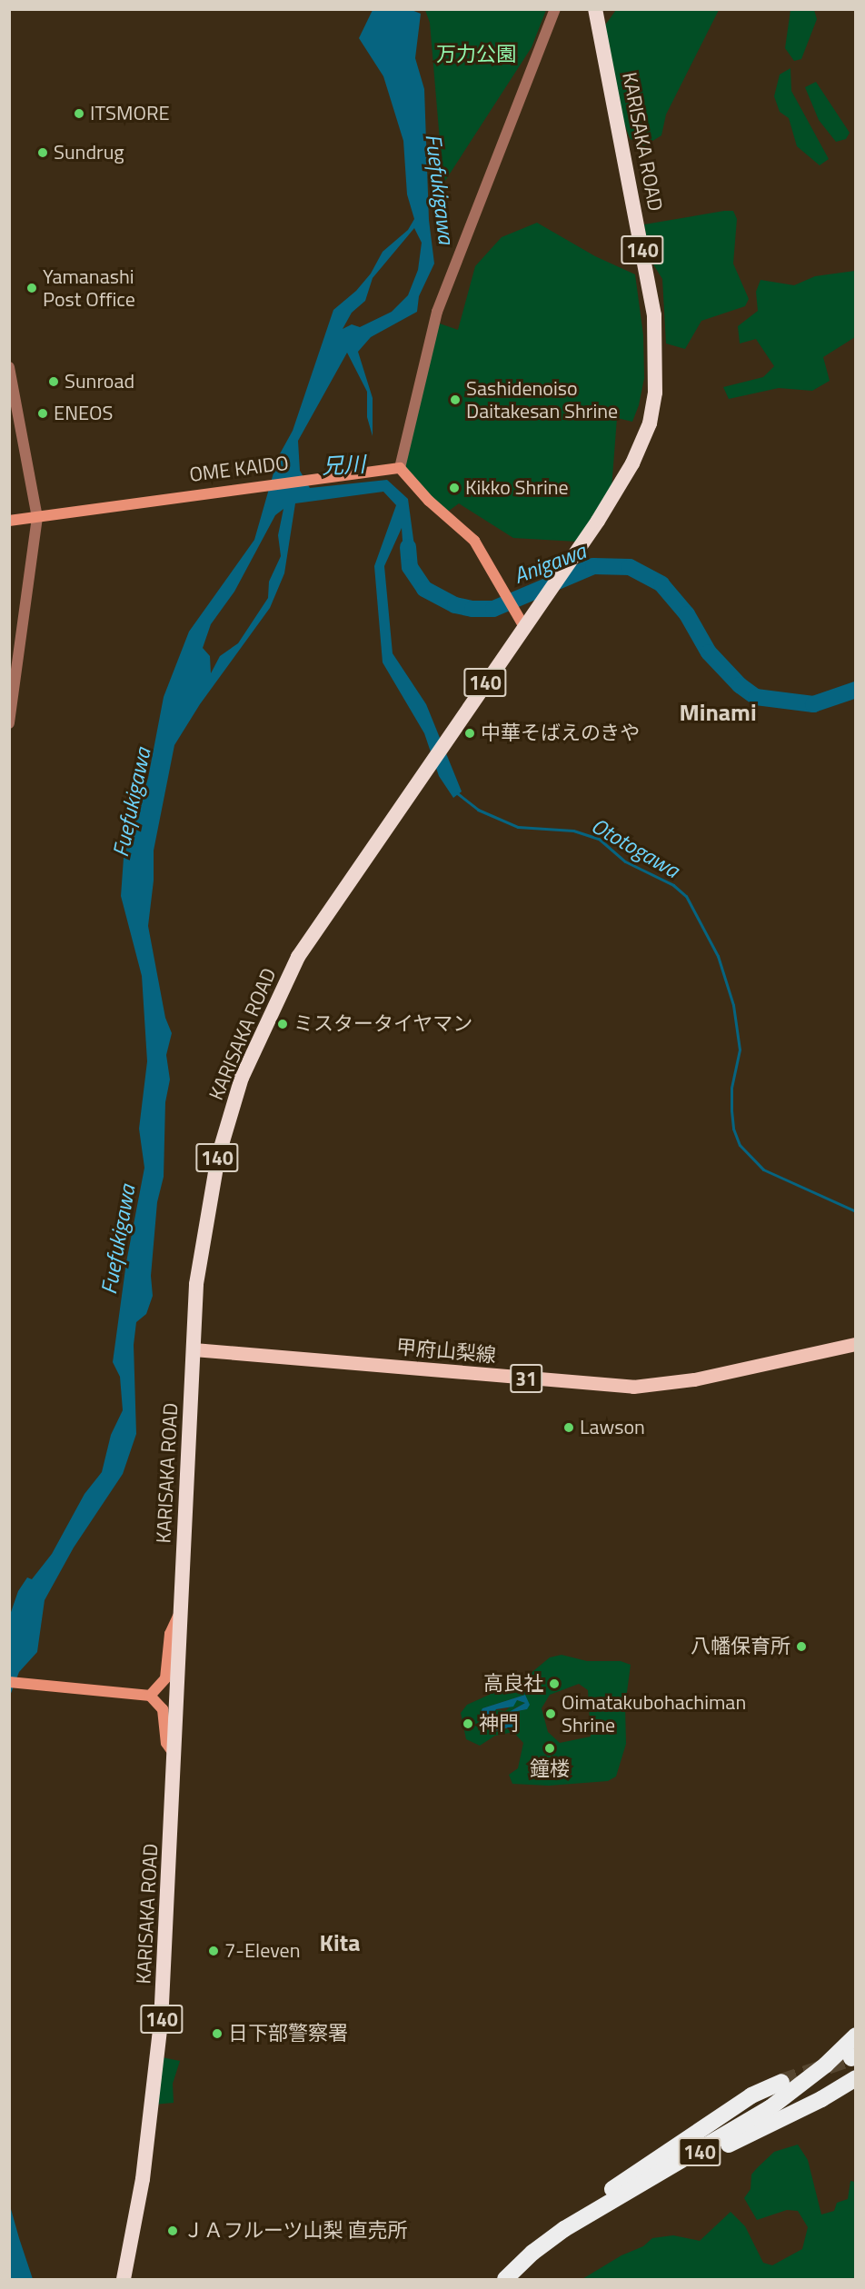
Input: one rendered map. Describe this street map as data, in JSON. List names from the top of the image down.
{
  "streets": {
    "highway": ["KARISAKA ROAD", "140"],
    "main road": ["OME KAIDO", "甲府山梨線", "31"]
  },
  "crossings": [
    ["KARISAKA ROAD", "甲府山梨線"]
  ],
  "districts": ["Minami", "Kita"],
  "water": [
    "Fuefukigawa",
    "兄川",
    "Anigawa",
    "Ototogawa"
  ],
  "parks": ["万力公園"],
  "places": [
    "ITSMORE",
    "Sundrug",
    "Yamanashi Post Office",
    "Sunroad",
    "Sashidenoiso Daitakesan Shrine",
    "ENEOS",
    "Kikko Shrine",
    "中華そばえのきや",
    "ミスタータイヤマン",
    "Lawson",
    "八幡保育所",
    "高良社",
    "Oimatakubohachiman Shrine",
    "神門",
    "鐘楼",
    "7-Eleven",
    "日下部警察署",
    "ＪＡフルーツ山梨 直売所"
  ]
}
